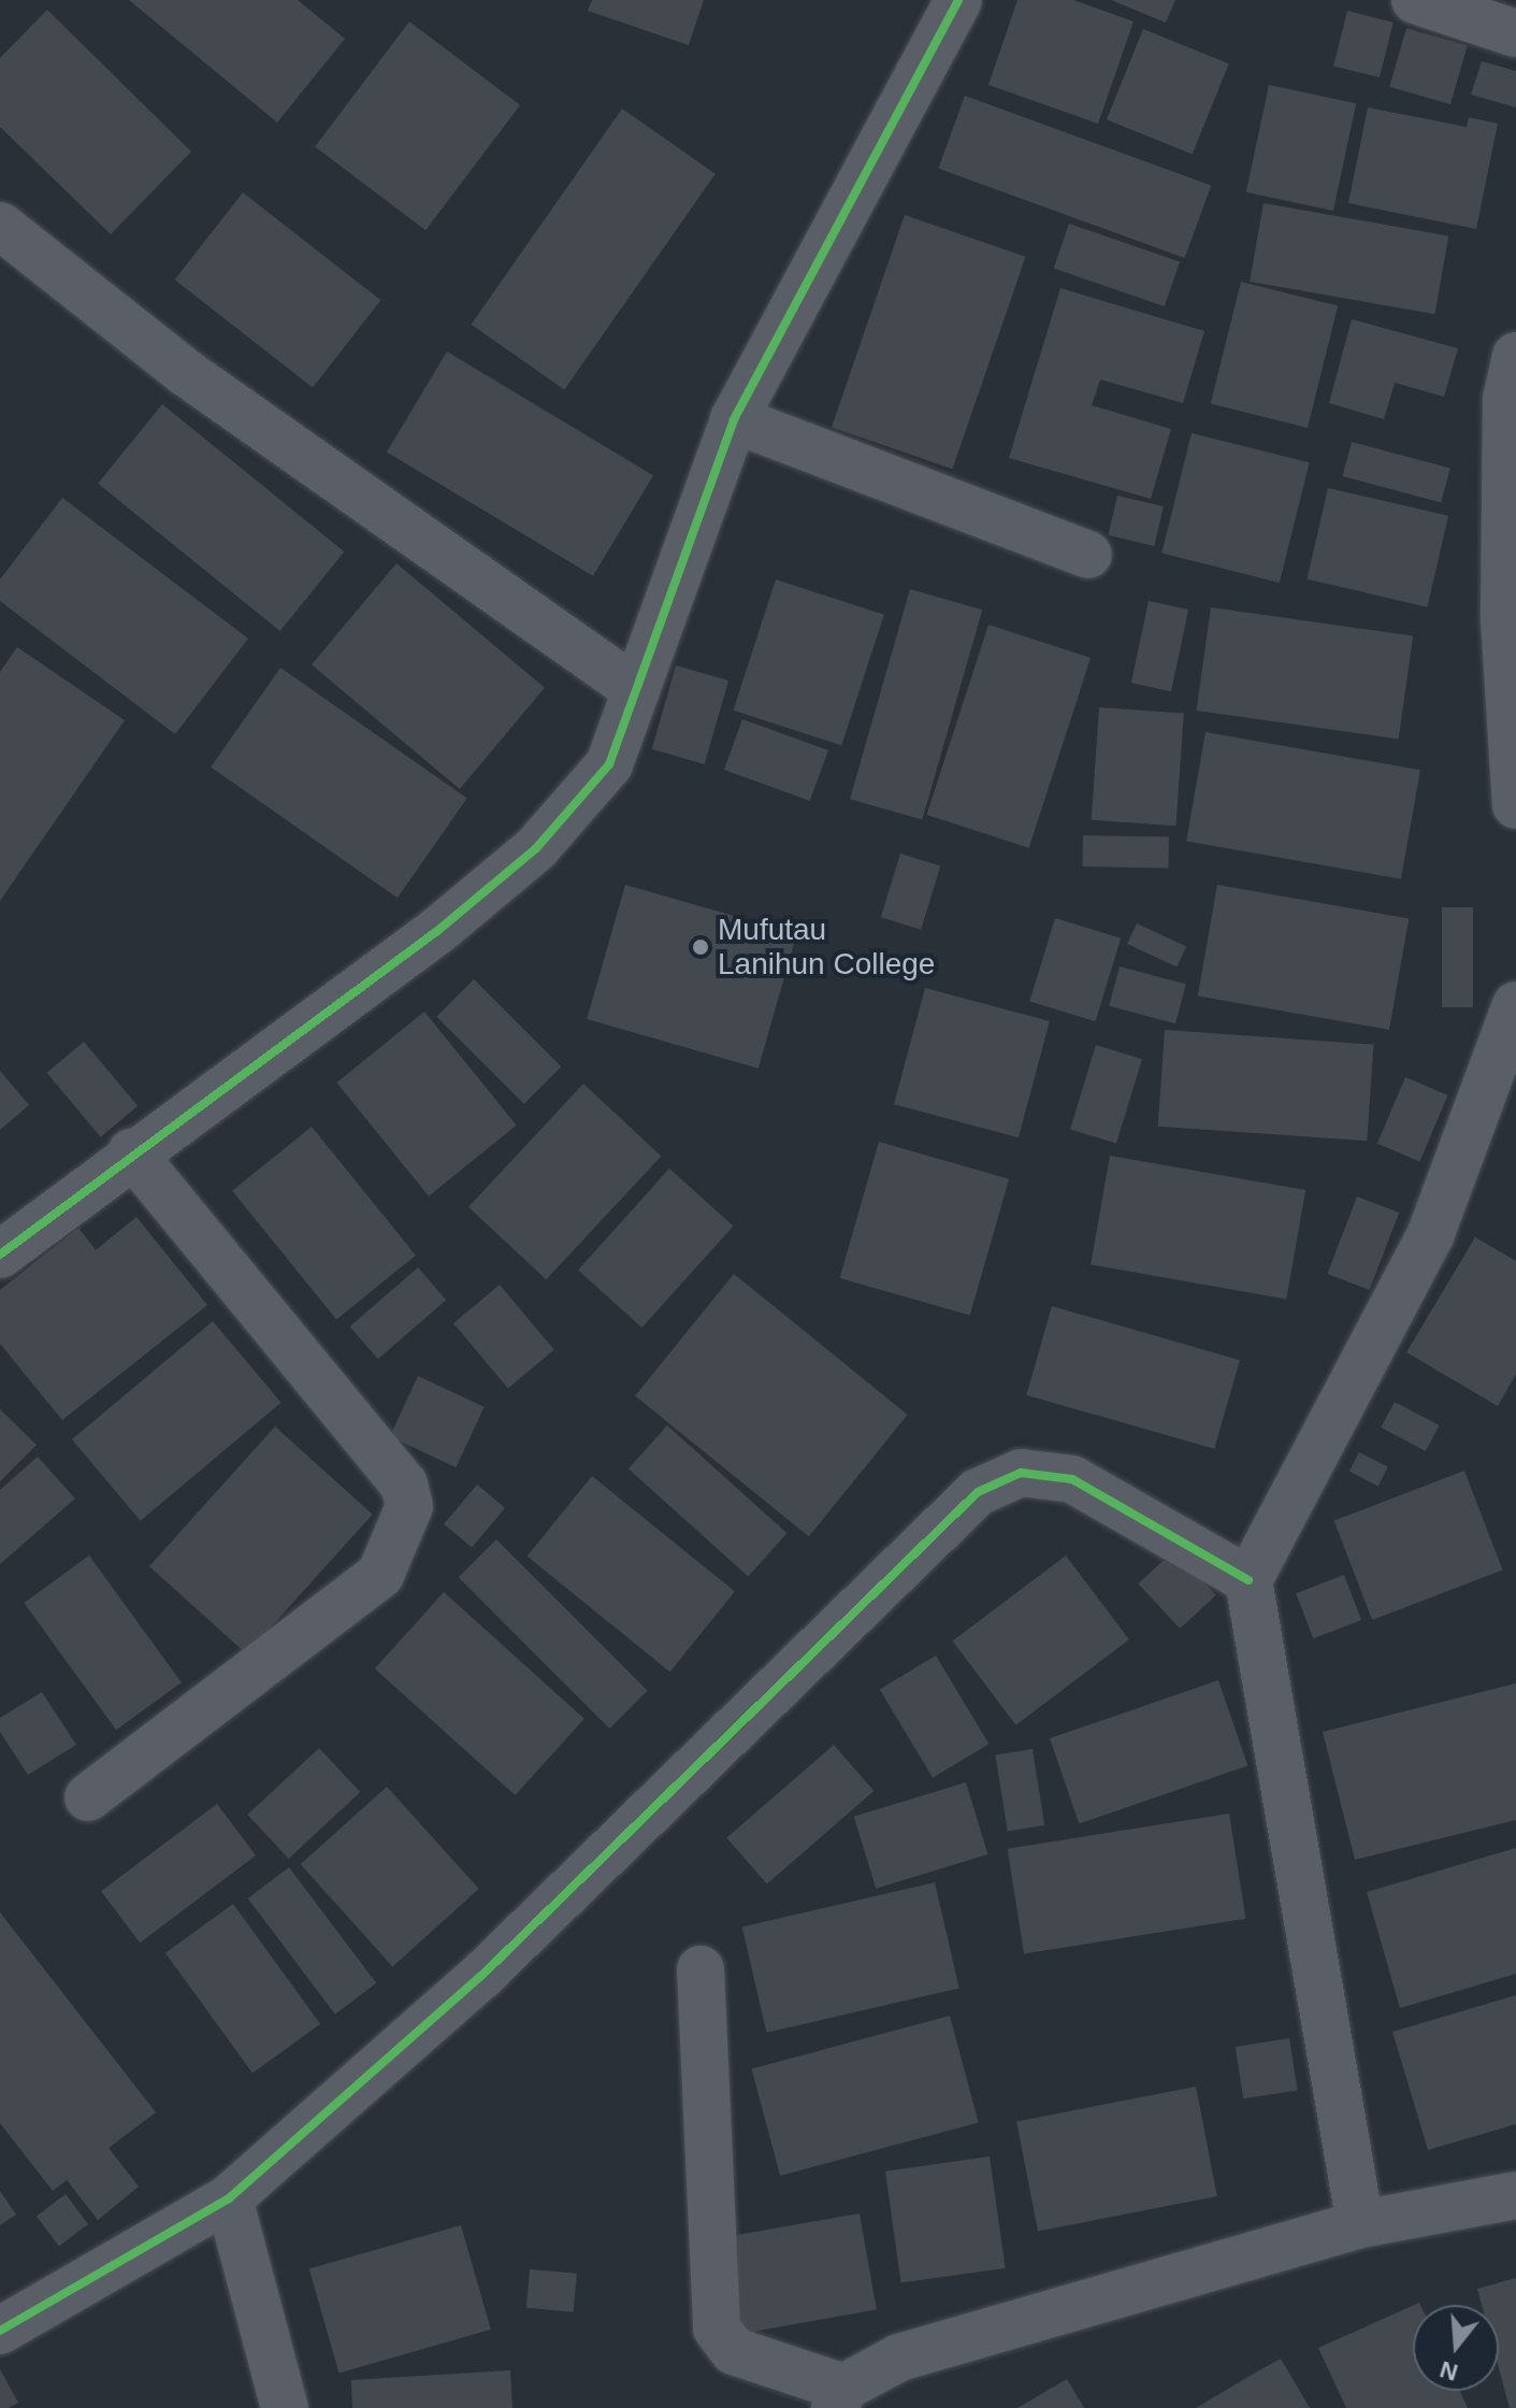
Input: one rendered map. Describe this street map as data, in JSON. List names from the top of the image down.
{
  "places": ["Mufutau Lanihun College"],
  "north": "bottom"
}
